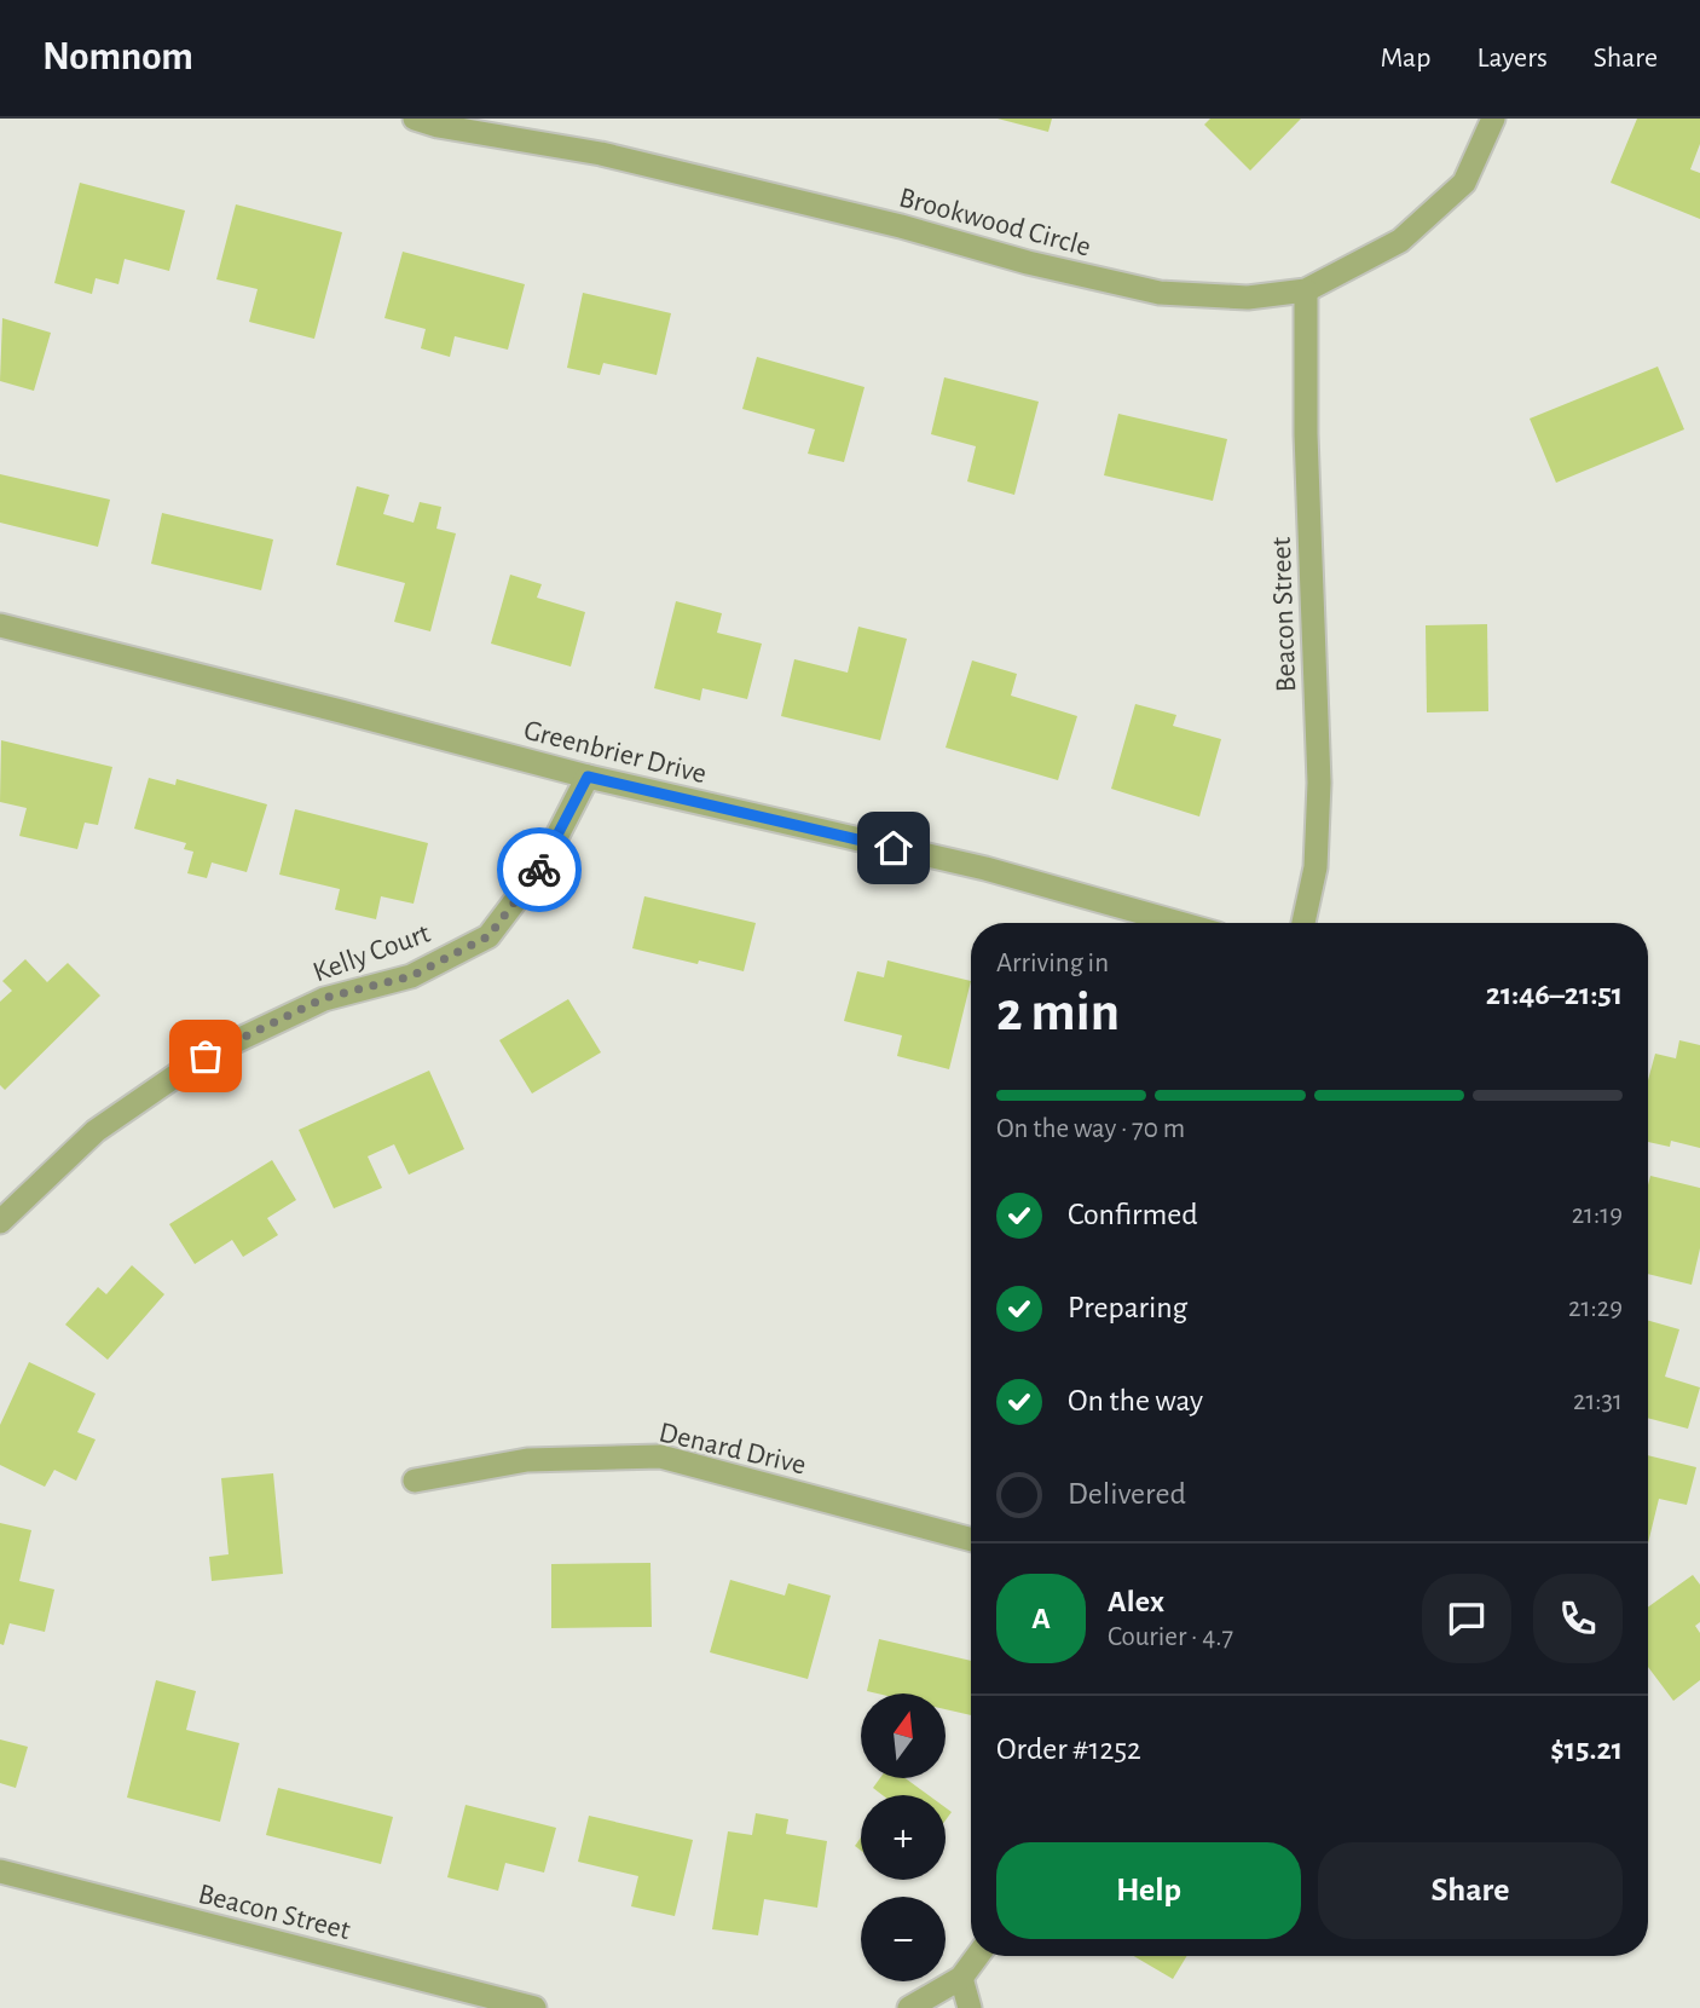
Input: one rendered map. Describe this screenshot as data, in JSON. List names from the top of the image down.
{
  "streets": {
    "street": [
      "Brookwood Circle",
      "Beacon Street",
      "Greenbrier Drive",
      "Kelly Court",
      "Denard Drive"
    ]
  },
  "crossings": [
    ["Brookwood Circle", "Beacon Street"],
    ["Greenbrier Drive", "Kelly Court"]
  ],
  "north": "top",
  "page": {
    "header": "Nomnom",
    "nav": ["Map", "Layers", "Share"],
    "heading": ["2 min", "Arriving in", "21:46–21:51"],
    "panel": [
      "Alex",
      "Courier · 4.7",
      "Order #1252",
      "$15.21"
    ],
    "bar": "On the way · 70 m",
    "list": [
      ["Confirmed", "21:19"],
      ["Preparing", "21:29"],
      ["On the way", "21:31"],
      "Delivered"
    ],
    "round": "A",
    "map_buttons": ["+", "−"],
    "buttons": ["Help", "Share"]
  }
}
